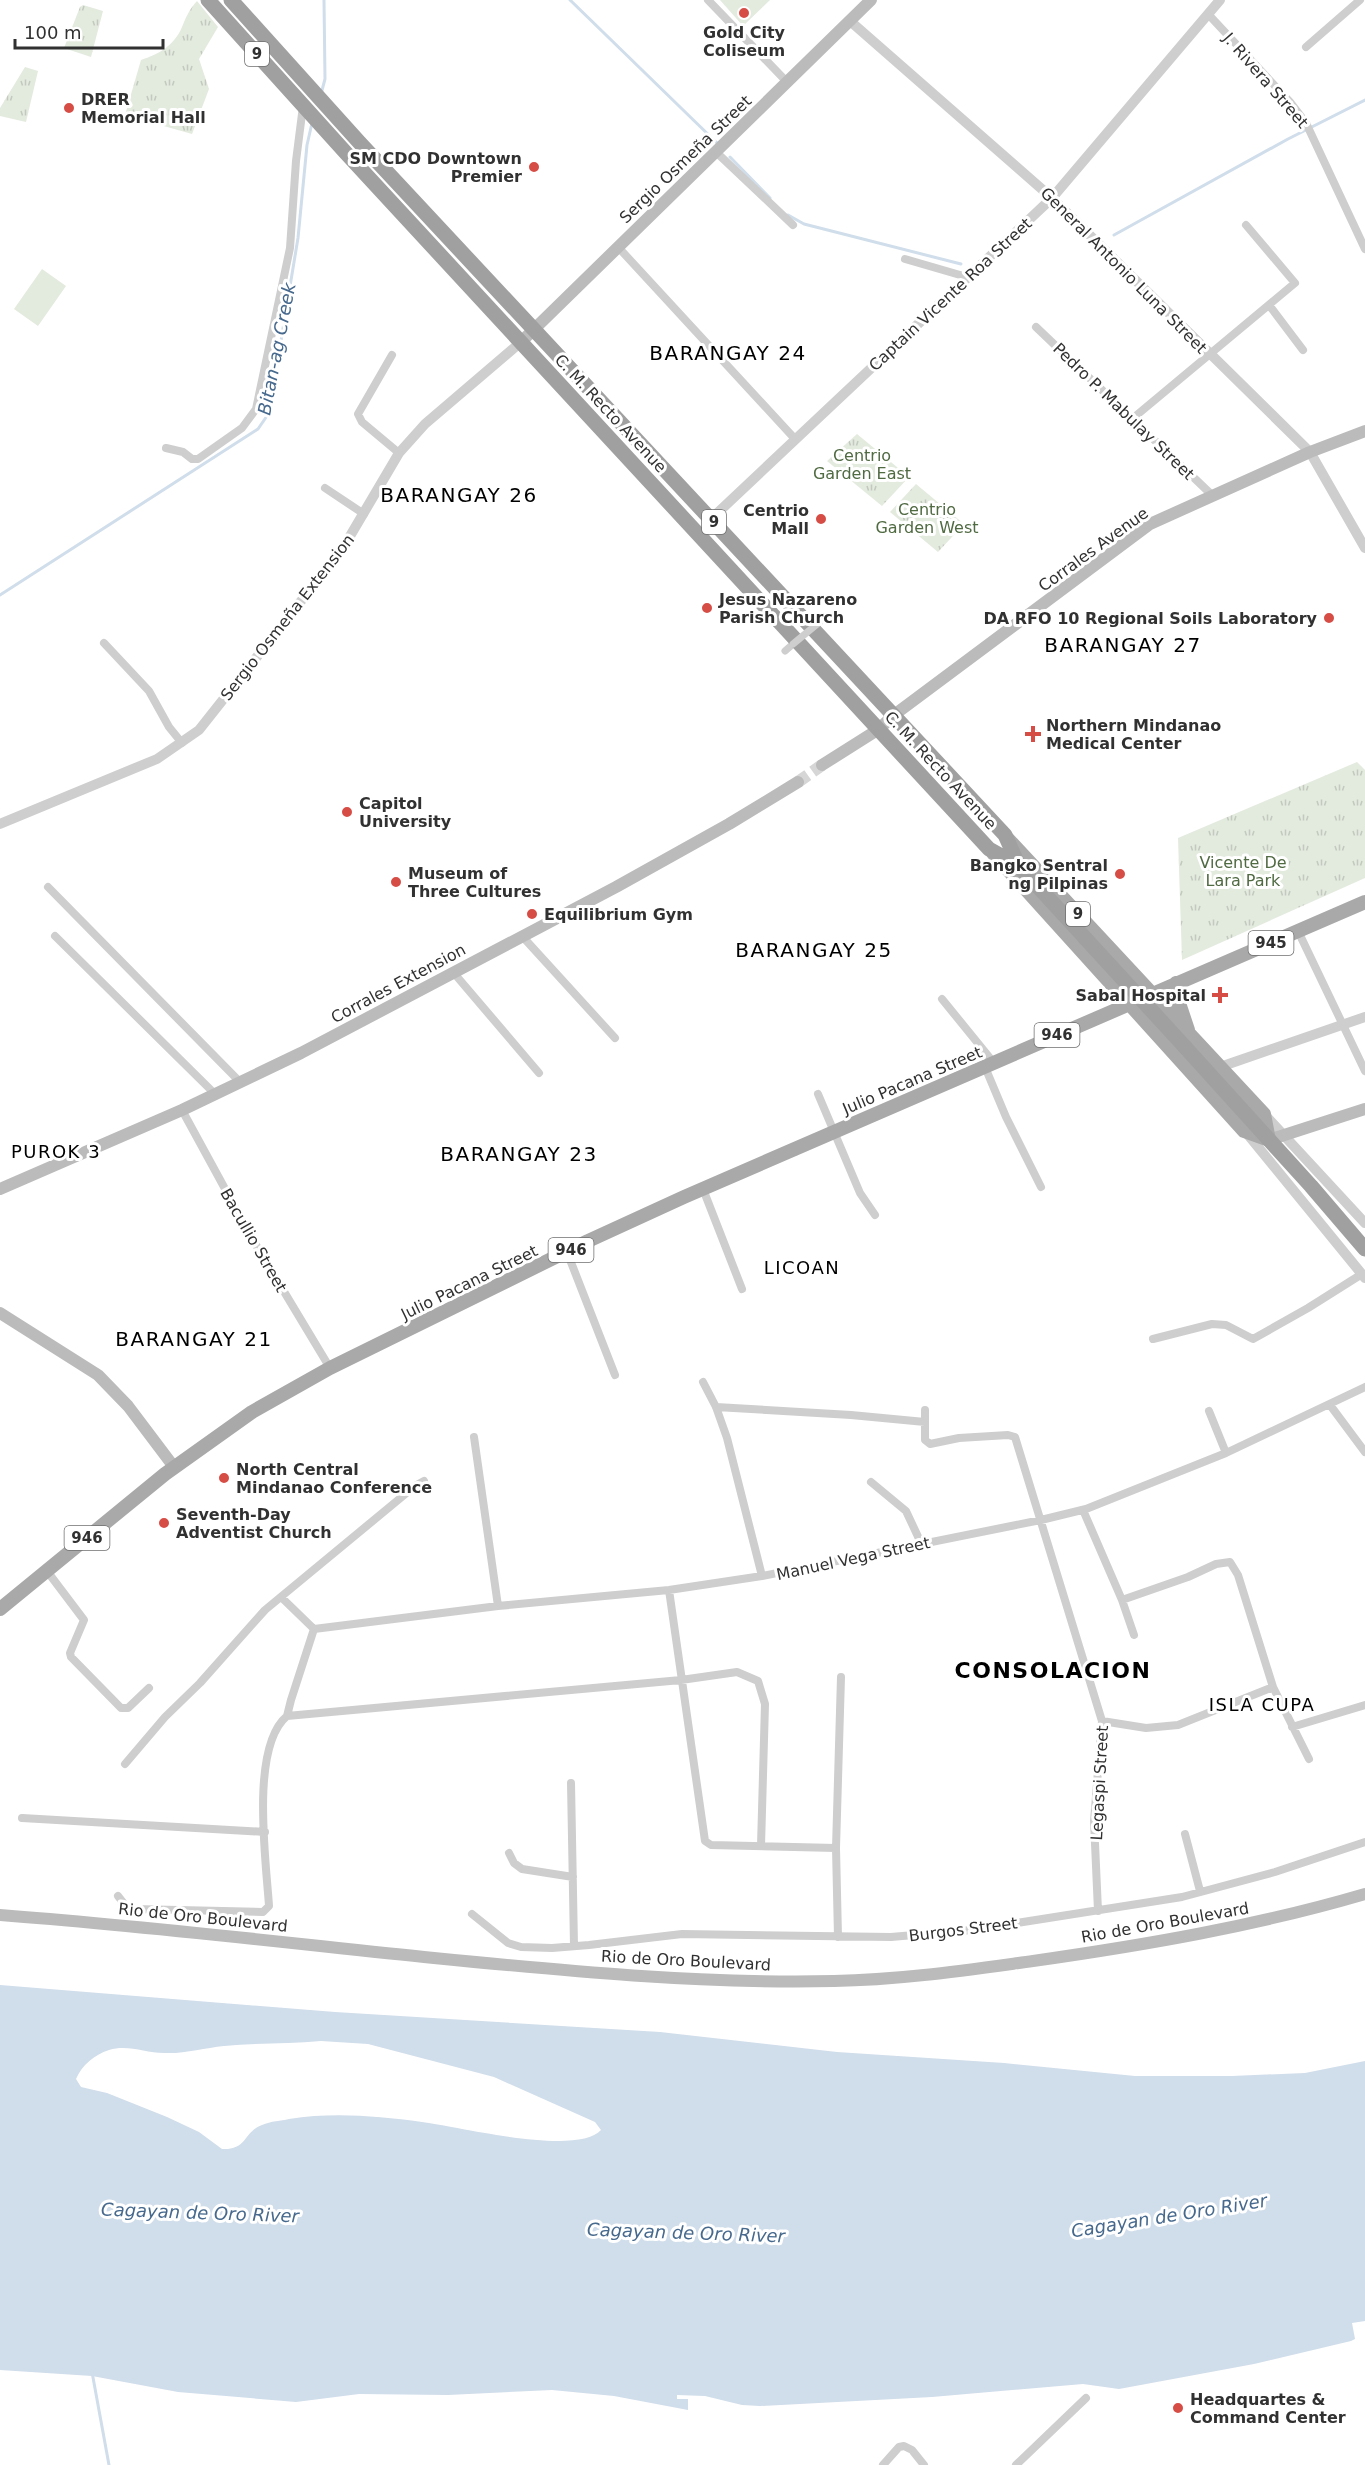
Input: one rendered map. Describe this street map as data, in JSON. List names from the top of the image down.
{
  "streets": {
    "highway": ["9", "C. M. Recto Avenue"],
    "main road": [
      "Sergio Osmeña Street",
      "Corrales Avenue",
      "945",
      "Corrales Extension",
      "946",
      "Julio Pacana Street",
      "Rio de Oro Boulevard"
    ],
    "street": [
      "J. Rivera Street",
      "General Antonio Luna Street",
      "Captain Vicente Roa Street",
      "Pedro P. Mabulay Street",
      "Sergio Osmeña Extension",
      "Bacullio Street",
      "Manuel Vega Street",
      "Legaspi Street",
      "Burgos Street"
    ]
  },
  "crossings": [
    ["J. Rivera Street", "Captain Vicente Roa Street"],
    ["Sergio Osmeña Street", "General Antonio Luna Street"],
    ["Sergio Osmeña Street", "C. M. Recto Avenue"],
    ["Sergio Osmeña Street", "Sergio Osmeña Extension"],
    ["General Antonio Luna Street", "Captain Vicente Roa Street"],
    ["General Antonio Luna Street", "Corrales Avenue"],
    ["Captain Vicente Roa Street", "C. M. Recto Avenue"],
    ["Pedro P. Mabulay Street", "Corrales Avenue"],
    ["C. M. Recto Avenue", "Corrales Avenue"],
    ["C. M. Recto Avenue", "Sergio Osmeña Extension"],
    ["C. M. Recto Avenue", "945"],
    ["C. M. Recto Avenue", "Julio Pacana Street"],
    ["945", "Julio Pacana Street"],
    ["Corrales Extension", "Bacullio Street"],
    ["Julio Pacana Street", "Bacullio Street"],
    ["Manuel Vega Street", "Legaspi Street"],
    ["Legaspi Street", "Burgos Street"]
  ],
  "districts": [
    "BARANGAY 24",
    "BARANGAY 26",
    "BARANGAY 27",
    "BARANGAY 25",
    "PUROK 3",
    "BARANGAY 23",
    "LICOAN",
    "BARANGAY 21",
    "CONSOLACION",
    "ISLA CUPA"
  ],
  "water": ["Bitan-ag Creek", "Cagayan de Oro River"],
  "parks": ["Centrio Garden East", "Centrio Garden West", "Vicente De Lara Park"],
  "places": {
    "other": [
      "Gold City Coliseum",
      "DRER Memorial Hall",
      "SM CDO Downtown Premier",
      "Centrio Mall",
      "Jesus Nazareno Parish Church",
      "DA RFO 10 Regional Soils Laboratory",
      "Capitol University",
      "Bangko Sentral ng Pilpinas",
      "Museum of Three Cultures",
      "Equilibrium Gym",
      "North Central Mindanao Conference",
      "Seventh-Day Adventist Church",
      "Headquartes & Command Center"
    ],
    "health": ["Northern Mindanao Medical Center", "Sabal Hospital"]
  },
  "scale_bar": "100 m"
}
